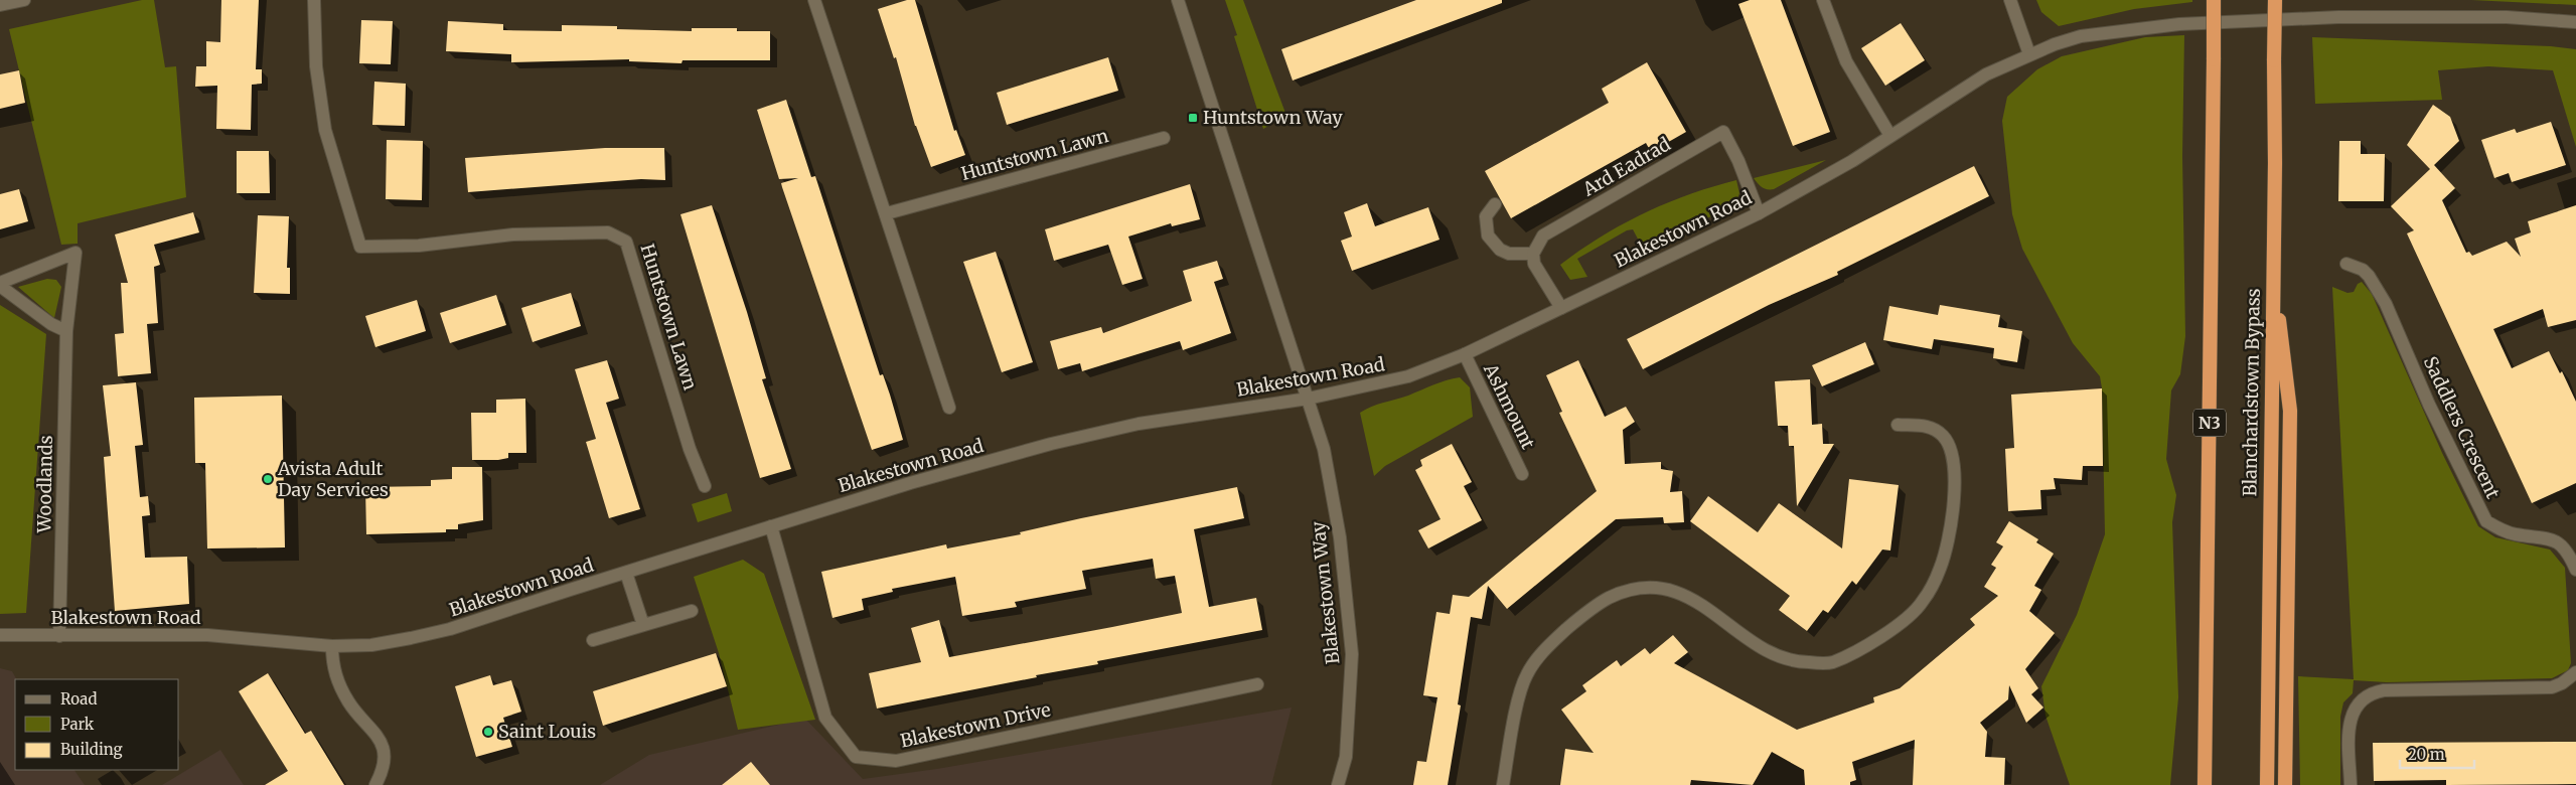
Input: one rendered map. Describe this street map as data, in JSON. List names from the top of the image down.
{
  "streets": {
    "highway": ["Blanchardstown Bypass", "N3"],
    "street": [
      "Huntstown Lawn",
      "Ard Eadrad",
      "Blakestown Road",
      "Ashmount",
      "Saddlers Crescent",
      "Woodlands",
      "Blakestown Way",
      "Blakestown Drive"
    ]
  },
  "crossings": [
    ["Ard Eadrad", "Blakestown Road"],
    ["Blakestown Road", "Ashmount"],
    ["Blakestown Road", "Woodlands"],
    ["Blakestown Road", "Blakestown Way"],
    ["Blakestown Road", "Blakestown Drive"]
  ],
  "places": {
    "transit": ["Huntstown Way"],
    "other": ["Avista Adult Day Services", "Saint Louis"]
  },
  "legend": ["Road", "Park", "Building"],
  "scale_bar": "20 m"
}
